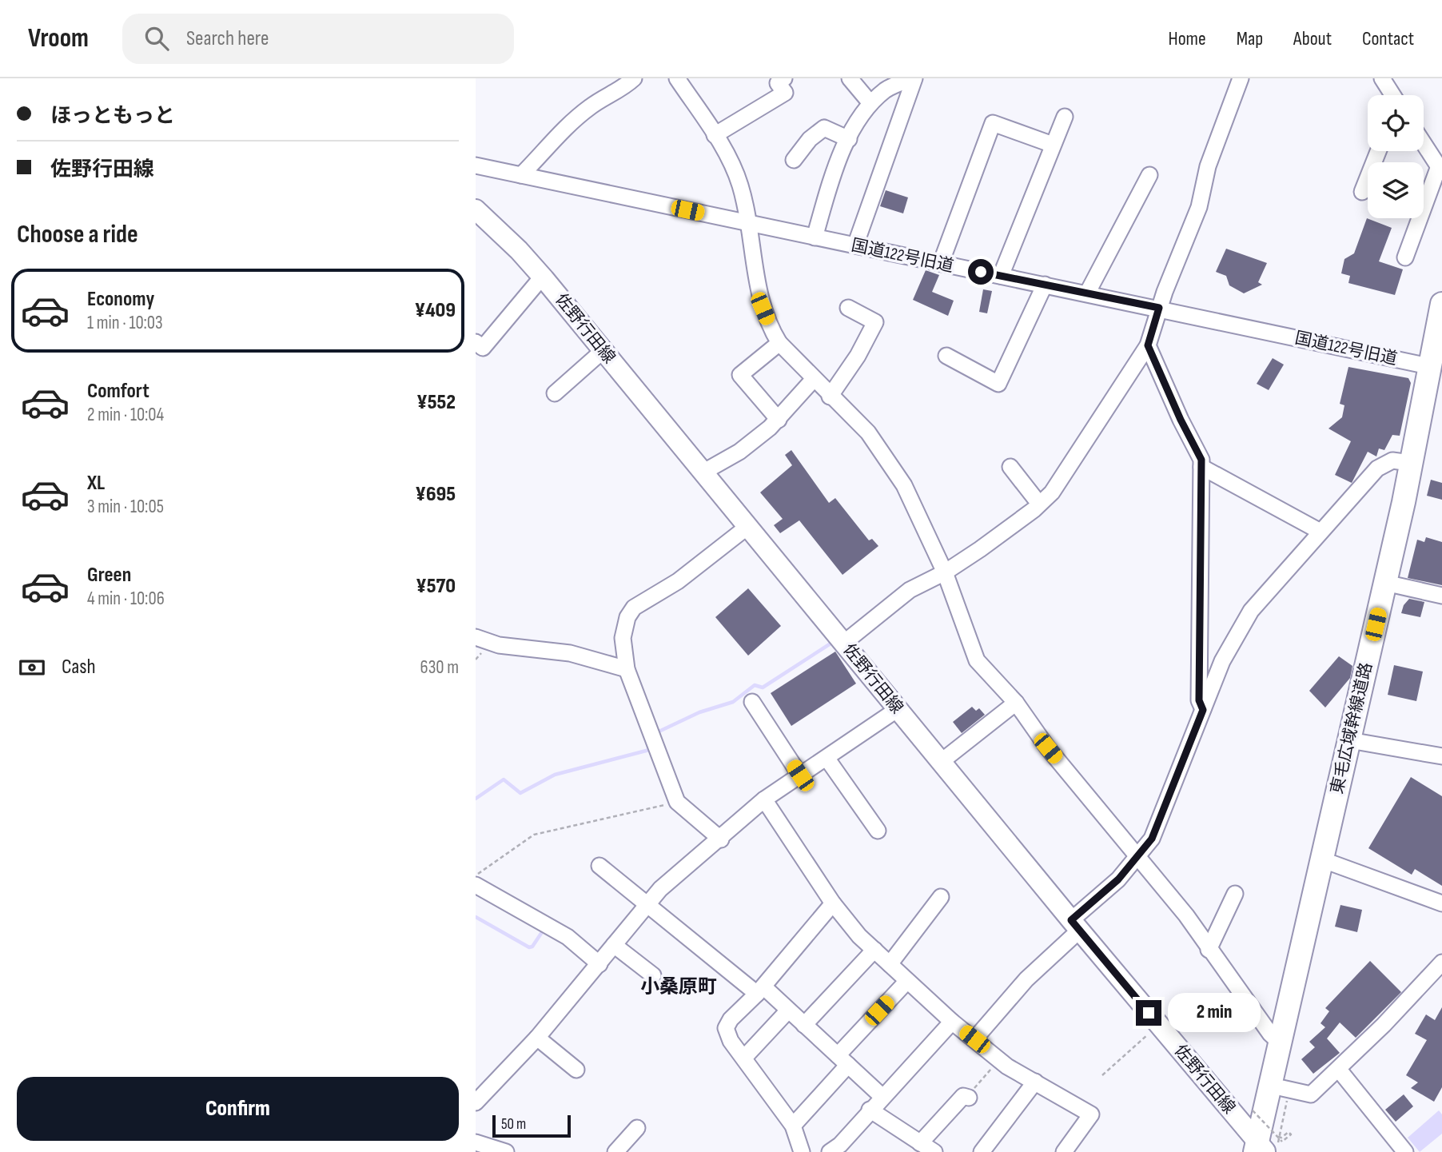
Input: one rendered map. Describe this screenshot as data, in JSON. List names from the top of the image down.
{
  "streets": {
    "highway": ["東毛広域幹線道路"],
    "main road": ["佐野行田線"],
    "street": ["国道122号旧道"]
  },
  "crossings": [
    ["国道122号旧道", "東毛広域幹線道路"],
    ["佐野行田線", "東毛広域幹線道路"]
  ],
  "districts": ["小桑原町"],
  "scale_bar": "50 m",
  "page": {
    "header": "Vroom",
    "search": "Search here",
    "nav": [
      "Home",
      "Map",
      "About",
      "Contact"
    ],
    "banner": ["ほっともっと", "佐野行田線"],
    "heading": "Choose a ride",
    "list": [
      {
        "name": "Economy",
        "note": "1 min · 10:03",
        "value": "¥409"
      },
      {
        "name": "Comfort",
        "note": "2 min · 10:04",
        "value": "¥552"
      },
      {
        "name": "XL",
        "note": "3 min · 10:05",
        "value": "¥695"
      },
      {
        "name": "Green",
        "note": "4 min · 10:06",
        "value": "¥570"
      }
    ],
    "pay": ["Cash", "630 m"],
    "bubble": "2 min",
    "buttons": "Confirm",
    "scale": "50 m"
  }
}
